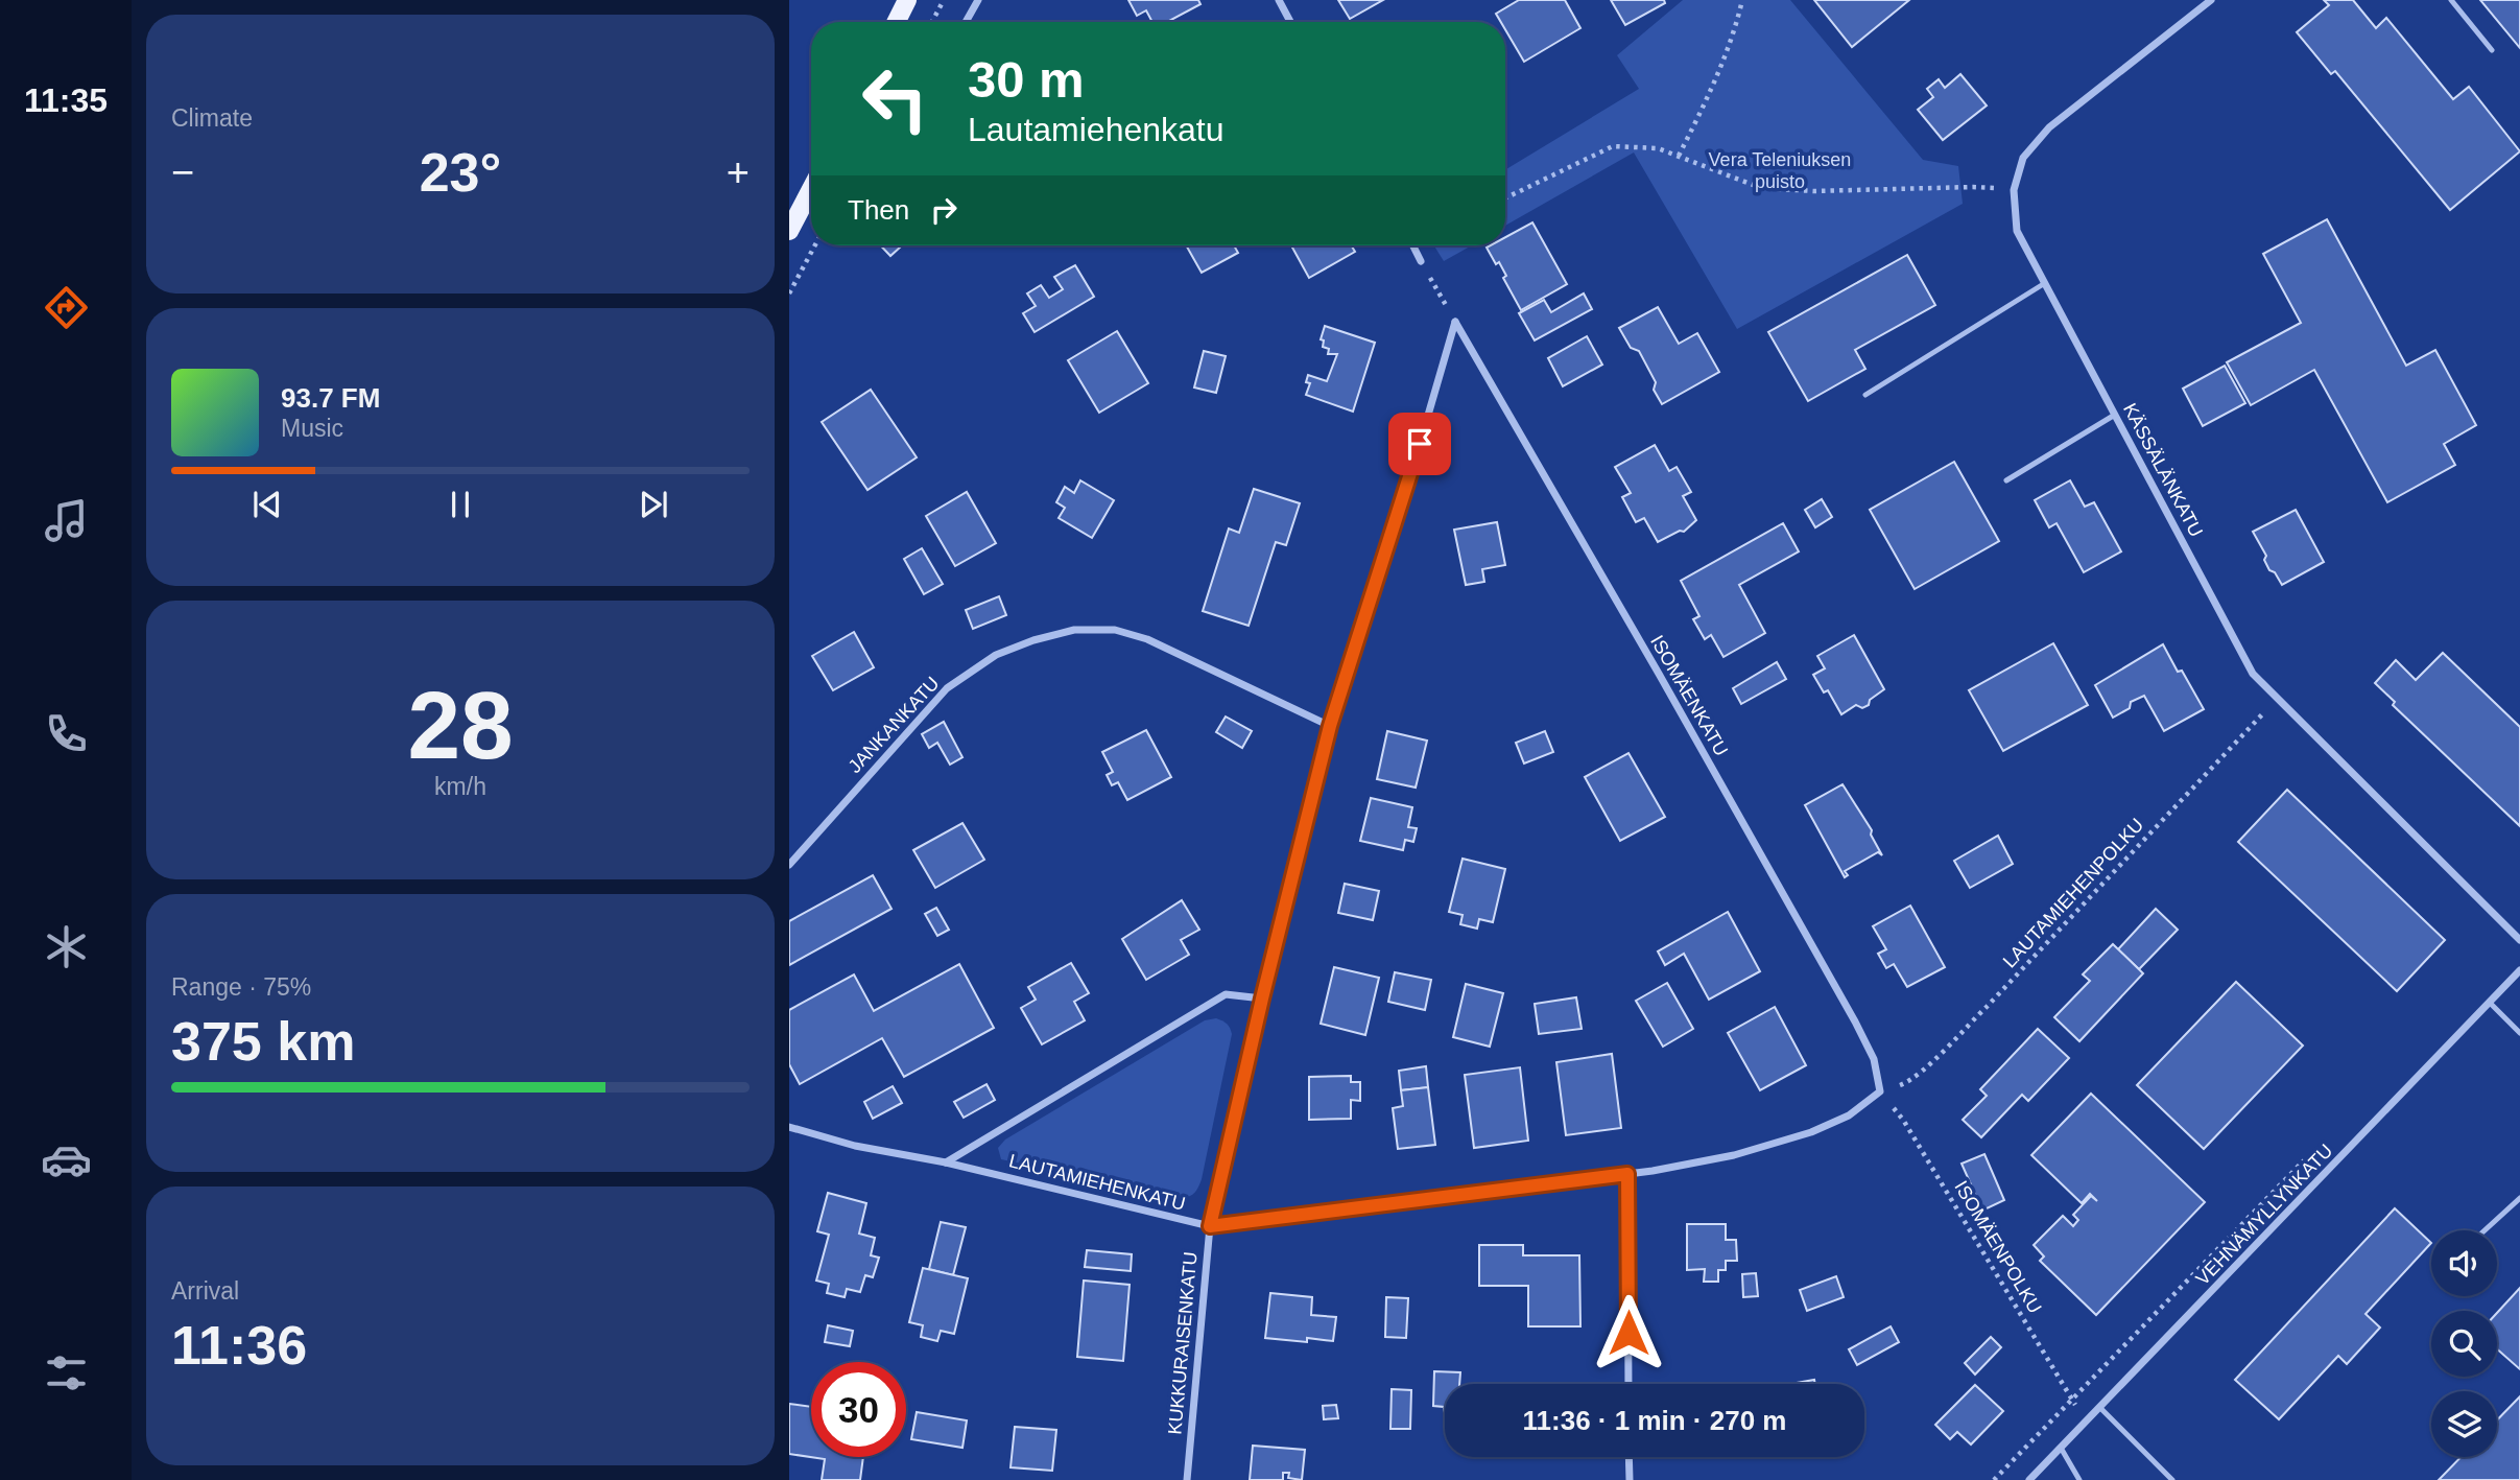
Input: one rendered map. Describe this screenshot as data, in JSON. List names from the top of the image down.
{
  "streets": {
    "street": [
      "KÄSSÄLÄNKATU",
      "ISOMÄENKATU",
      "JANKANKATU",
      "LAUTAMIEHENKATU",
      "VEHNÄMYLLYNKATU",
      "KUKKURAISENKATU"
    ],
    "path": ["LAUTAMIEHENPOLKU", "ISOMÄENPOLKU"]
  },
  "crossings": [
    ["KÄSSÄLÄNKATU", "LAUTAMIEHENPOLKU"],
    ["ISOMÄENKATU", "LAUTAMIEHENPOLKU"],
    ["ISOMÄENKATU", "LAUTAMIEHENKATU"],
    ["ISOMÄENKATU", "ISOMÄENPOLKU"],
    ["ISOMÄENKATU", "KUKKURAISENKATU"],
    ["JANKANKATU", "KUKKURAISENKATU"],
    ["LAUTAMIEHENPOLKU", "LAUTAMIEHENKATU"],
    ["LAUTAMIEHENPOLKU", "ISOMÄENPOLKU"],
    ["LAUTAMIEHENKATU", "ISOMÄENPOLKU"],
    ["LAUTAMIEHENKATU", "KUKKURAISENKATU"],
    ["VEHNÄMYLLYNKATU", "ISOMÄENPOLKU"]
  ],
  "parks": ["Vera Teleniuksen puisto"],
  "page": {
    "tabs": "11:35",
    "tile": [
      "Climate",
      ["28", "km/h"],
      ["Range · 75%", "375 km"],
      ["Arrival", "11:36"]
    ],
    "turn": ["30 m", "Lautamiehenkatu"],
    "heat": ["−", "23°", "+"],
    "then": "Then",
    "song": ["93.7 FM", "Music"],
    "limit": "30",
    "trip": "11:36 · 1 min · 270 m"
  }
}
